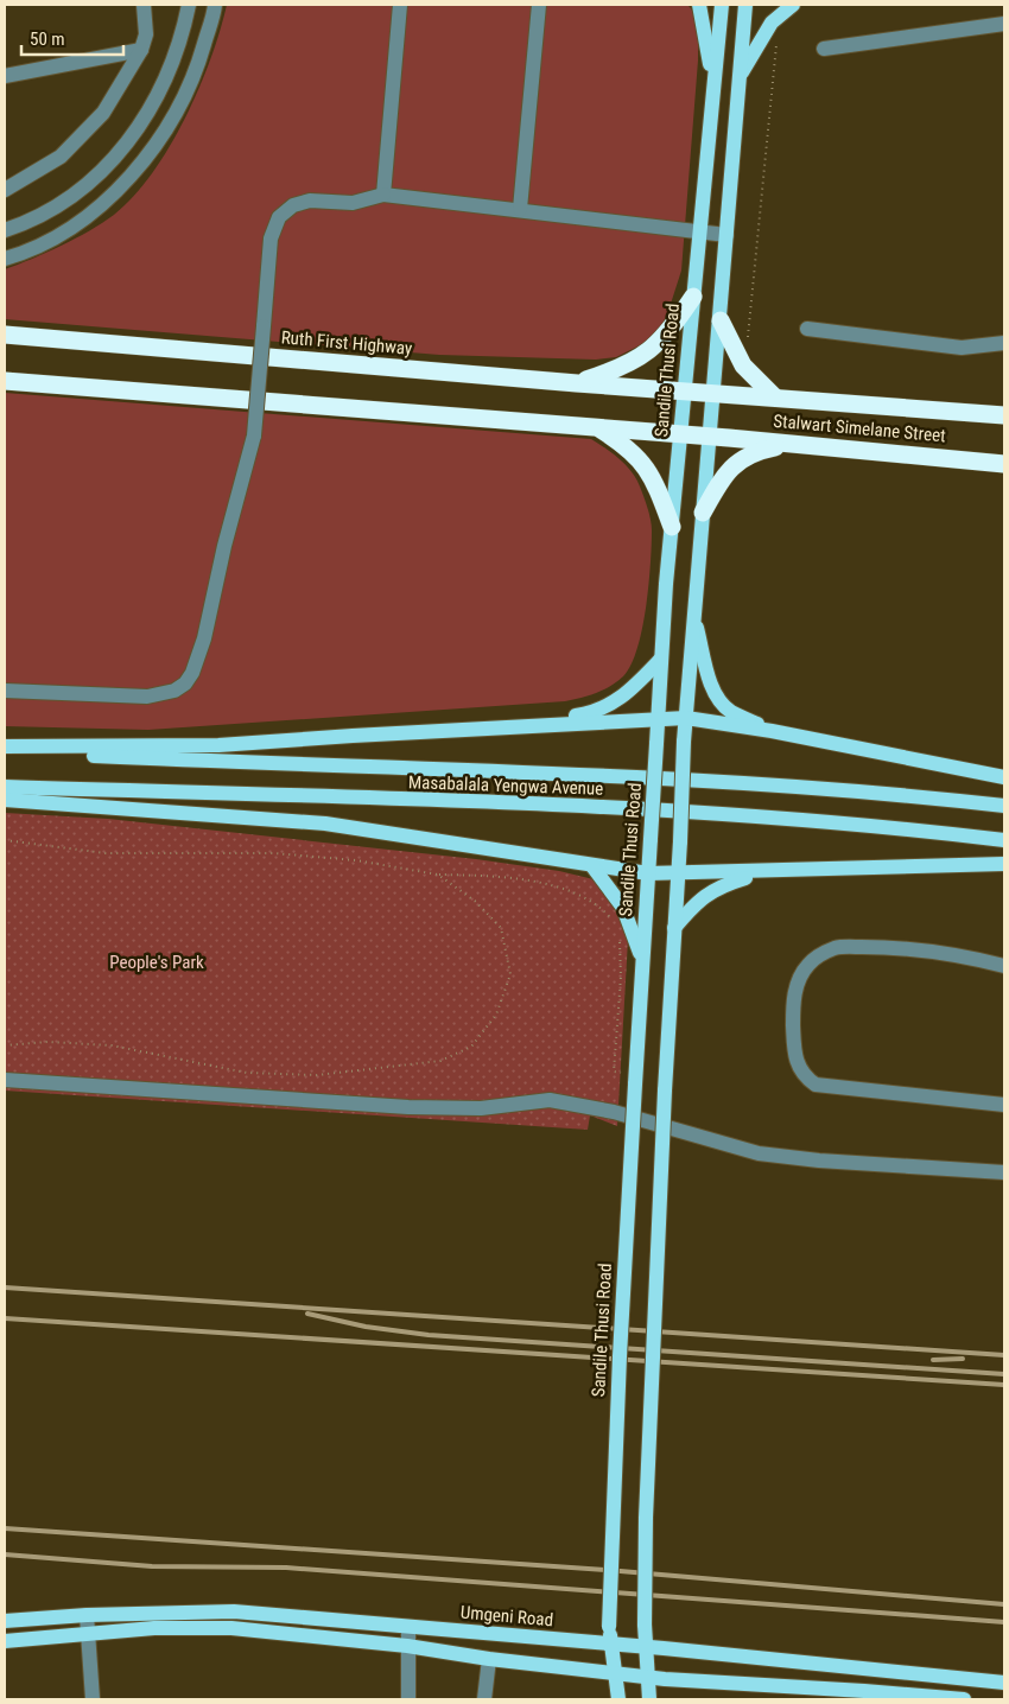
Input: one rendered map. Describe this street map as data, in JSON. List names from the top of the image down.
{
  "streets": {
    "highway": ["Ruth First Highway", "Stalwart Simelane Street"],
    "main road": ["Sandile Thusi Road", "Masabalala Yengwa Avenue", "Umgeni Road"]
  },
  "crossings": [
    ["Ruth First Highway", "Sandile Thusi Road"],
    ["Ruth First Highway", "Stalwart Simelane Street"],
    ["Sandile Thusi Road", "Stalwart Simelane Street"],
    ["Sandile Thusi Road", "Umgeni Road"]
  ],
  "parks": ["People's Park"],
  "scale_bar": "50 m"
}
